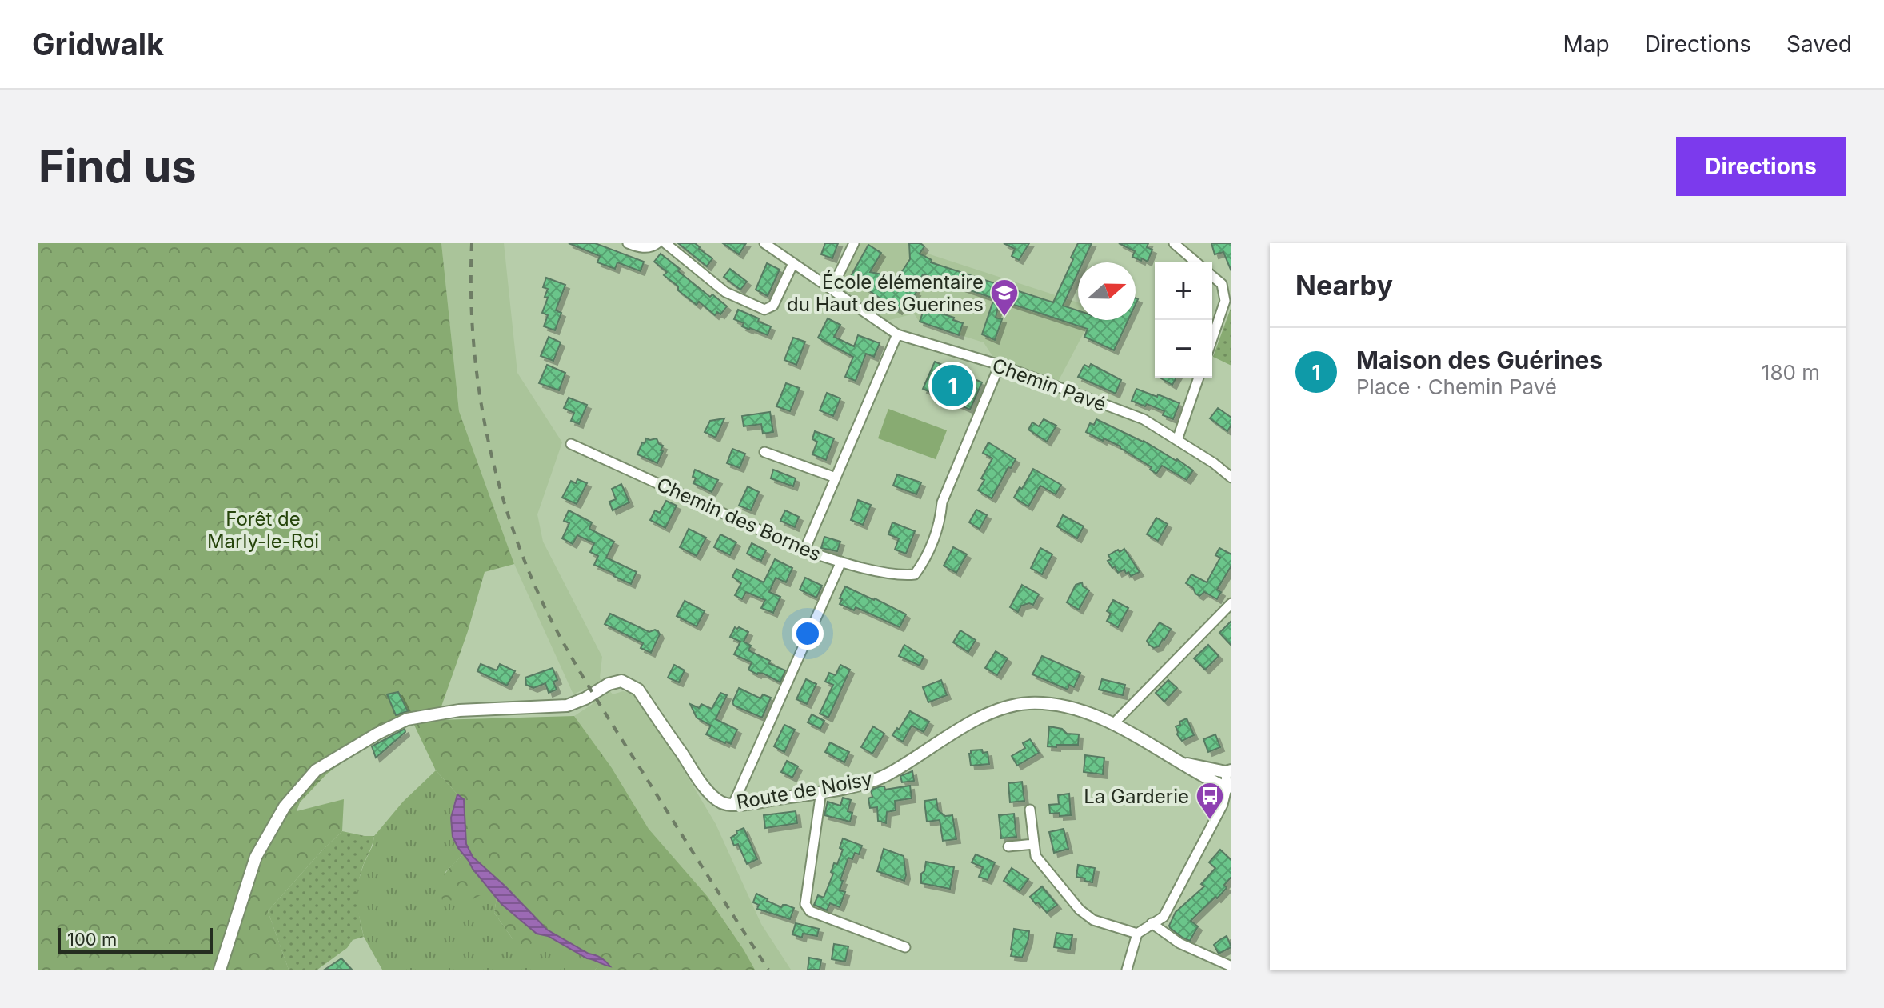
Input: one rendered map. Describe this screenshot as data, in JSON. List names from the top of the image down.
{
  "streets": {
    "street": ["Chemin Pavé", "Chemin des Bornes", "Route de Noisy"]
  },
  "crossings": [
    ["Chemin Pavé", "Chemin des Bornes"]
  ],
  "parks": ["Forêt de Marly-le-Roi"],
  "places": {
    "school or university": ["École élémentaire du Haut des Guerines"],
    "bus stop": ["La Garderie"]
  },
  "scale_bar": "100 m",
  "north": "right",
  "page": {
    "header": "Gridwalk",
    "nav": ["Map", "Directions", "Saved"],
    "buttons": "Directions",
    "title": "Find us",
    "heading": "Nearby",
    "map_buttons": ["+", "−"],
    "list": [
      {
        "mark": "1",
        "name": "Maison des Guérines",
        "note": "Place · Chemin Pavé",
        "value": "180 m"
      }
    ],
    "pins": "1",
    "scale": "100 m"
  }
}
